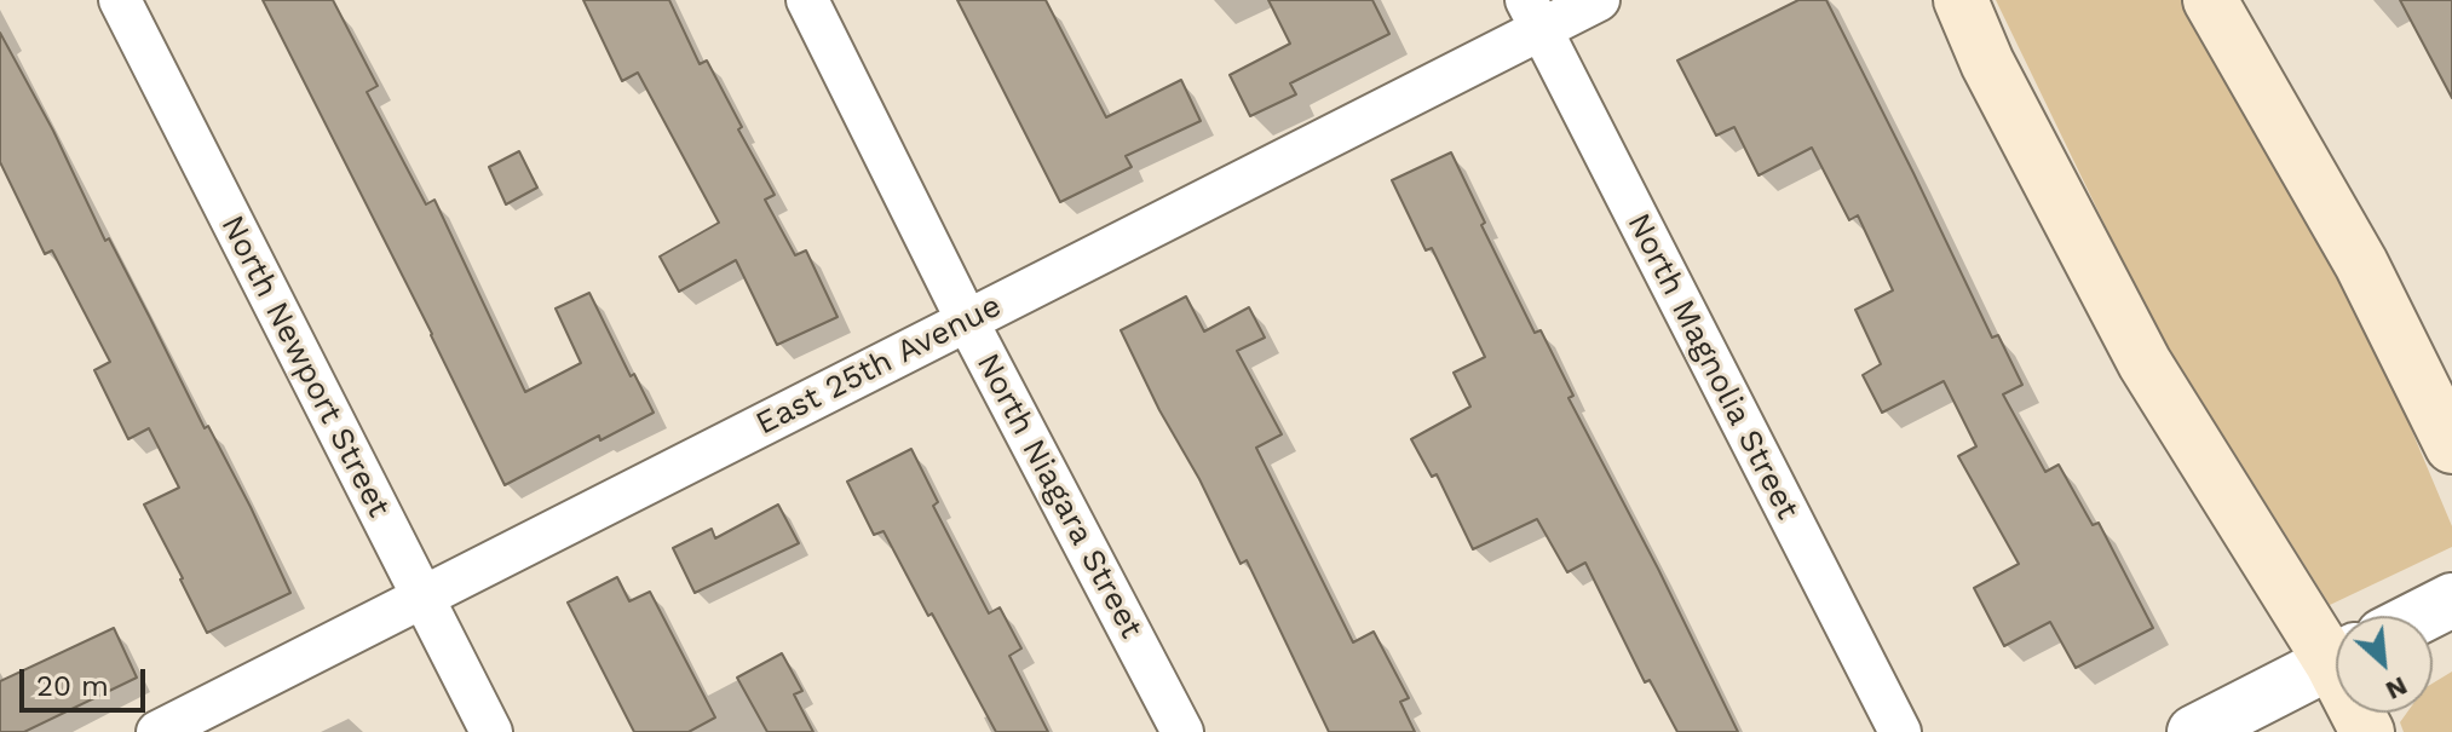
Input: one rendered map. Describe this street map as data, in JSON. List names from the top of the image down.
{
  "streets": {
    "street": [
      "East 25th Avenue",
      "North Newport Street",
      "North Magnolia Street",
      "North Niagara Street"
    ]
  },
  "crossings": [
    ["East 25th Avenue", "North Newport Street"],
    ["East 25th Avenue", "North Magnolia Street"],
    ["East 25th Avenue", "North Niagara Street"]
  ],
  "scale_bar": "20 m",
  "north": "bottom right"
}
